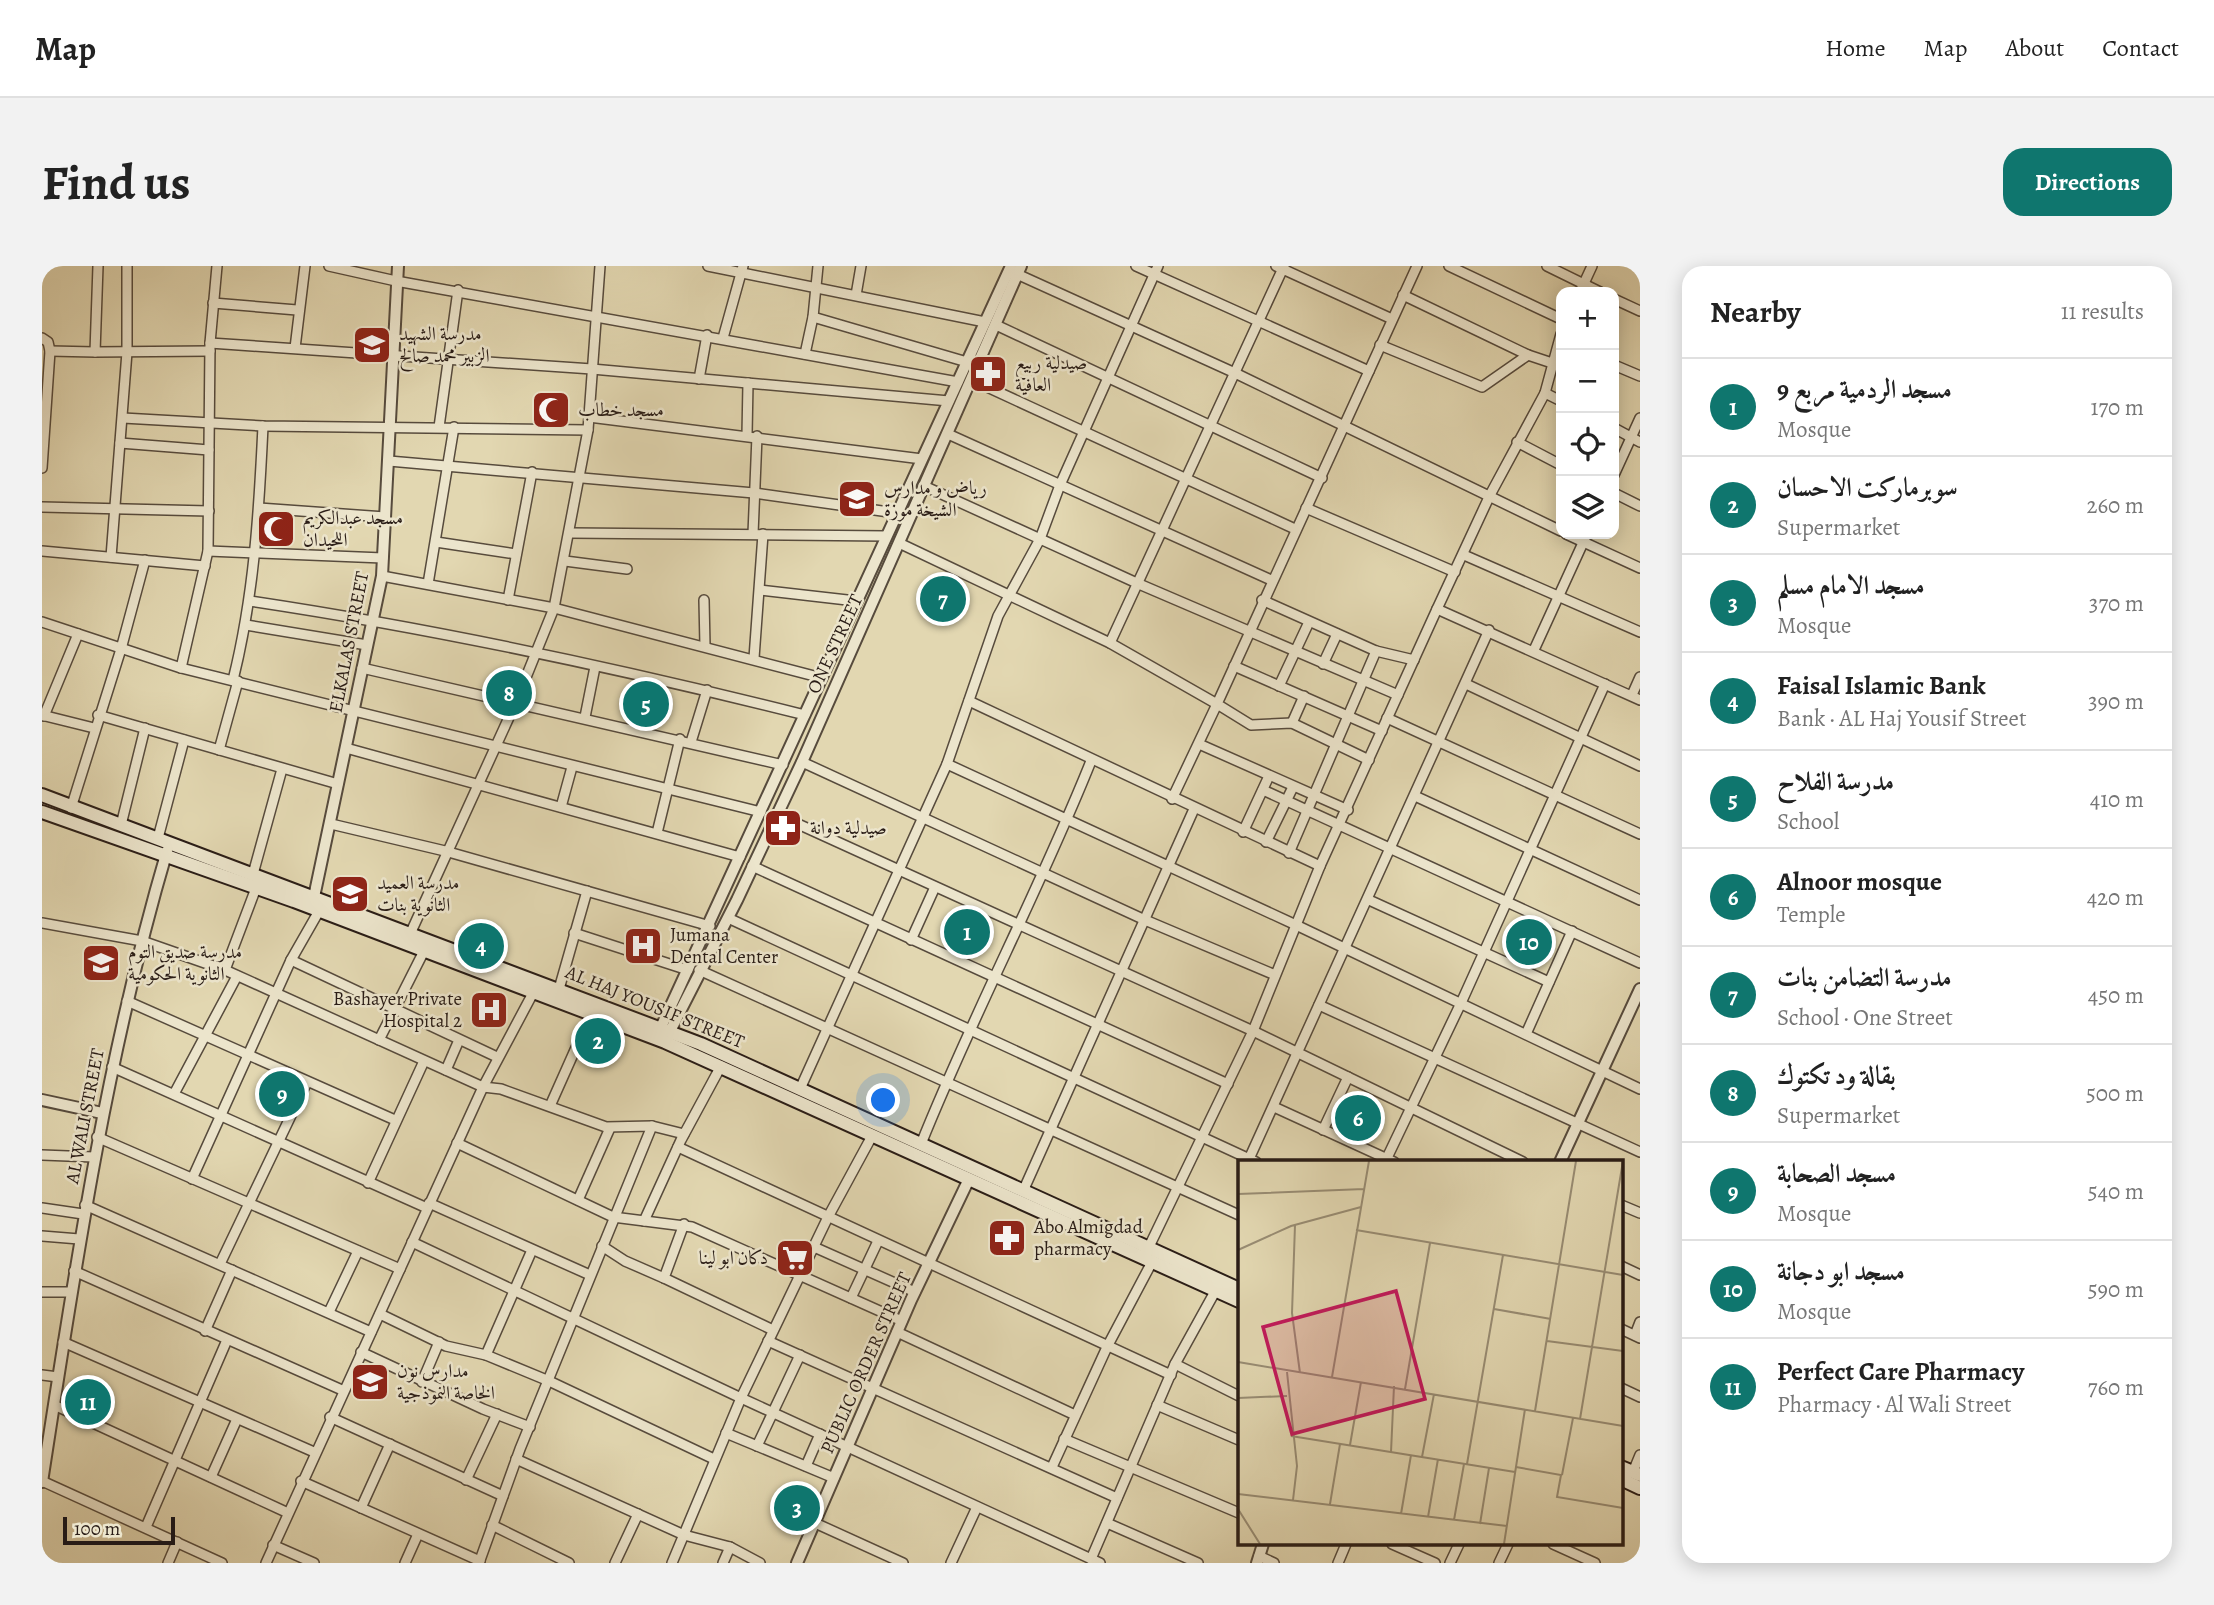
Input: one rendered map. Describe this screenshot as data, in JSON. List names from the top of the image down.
{
  "streets": {
    "main road": ["AL HAJ YOUSIF STREET"],
    "street": [
      "ELKALAS STREET",
      "ONE STREET",
      "AL WALI STREET",
      "PUBLIC ORDER STREET"
    ]
  },
  "crossings": [
    ["ELKALAS STREET", "AL HAJ YOUSIF STREET"],
    ["ONE STREET", "AL HAJ YOUSIF STREET"],
    ["AL HAJ YOUSIF STREET", "AL WALI STREET"],
    ["AL HAJ YOUSIF STREET", "PUBLIC ORDER STREET"]
  ],
  "places": {
    "school or university": [
      "مدرسة الشهيد الزبير محمد صالح",
      "رياض و مدارس الشيخة موزة",
      "مدرسة العميد الثانوية بنات",
      "مدرسة صديق التوم الثانوية الحكومية",
      "مدارس نون الخاصة النموذجية"
    ],
    "pharmacy": ["صيدلية ربيع العافية", "صيدلية دوانة", "Abo Almigdad pharmacy"],
    "mosque": ["مسجد خطاب", "مسجد عبدالكريم اللحيدان"],
    "hospital": ["Jumana Dental Center", "Bashayer Private Hospital 2"],
    "supermarket": ["دكان ابو لينا"]
  },
  "scale_bar": "100 m",
  "page": {
    "header": "Map",
    "nav": [
      "Home",
      "Map",
      "About",
      "Contact"
    ],
    "buttons": "Directions",
    "title": "Find us",
    "heading": ["Nearby", "11 results"],
    "map_buttons": ["+", "−"],
    "list": [
      {
        "mark": "1",
        "name": "مسجد الردمية مربع 9",
        "note": "Mosque",
        "value": "170 m"
      },
      {
        "mark": "2",
        "name": "سوبرماركت الاحسان",
        "note": "Supermarket",
        "value": "260 m"
      },
      {
        "mark": "3",
        "name": "مسجد الامام مسلم",
        "note": "Mosque",
        "value": "370 m"
      },
      {
        "mark": "4",
        "name": "Faisal Islamic Bank",
        "note": "Bank · AL Haj Yousif Street",
        "value": "390 m"
      },
      {
        "mark": "5",
        "name": "مدرسة الفلاح",
        "note": "School",
        "value": "410 m"
      },
      {
        "mark": "6",
        "name": "Alnoor mosque",
        "note": "Temple",
        "value": "420 m"
      },
      {
        "mark": "7",
        "name": "مدرسة التضامن بنات",
        "note": "School · One Street",
        "value": "450 m"
      },
      {
        "mark": "8",
        "name": "بقالة ود تكتوك",
        "note": "Supermarket",
        "value": "500 m"
      },
      {
        "mark": "9",
        "name": "مسجد الصحابة",
        "note": "Mosque",
        "value": "540 m"
      },
      {
        "mark": "10",
        "name": "مسجد ابو دجانة",
        "note": "Mosque",
        "value": "590 m"
      },
      {
        "mark": "11",
        "name": "Perfect Care Pharmacy",
        "note": "Pharmacy · Al Wali Street",
        "value": "760 m"
      }
    ],
    "pins": [
      "7",
      "8",
      "5",
      "1",
      "10",
      "4",
      "2",
      "9",
      "6",
      "11",
      "3"
    ],
    "scale": "100 m"
  }
}
